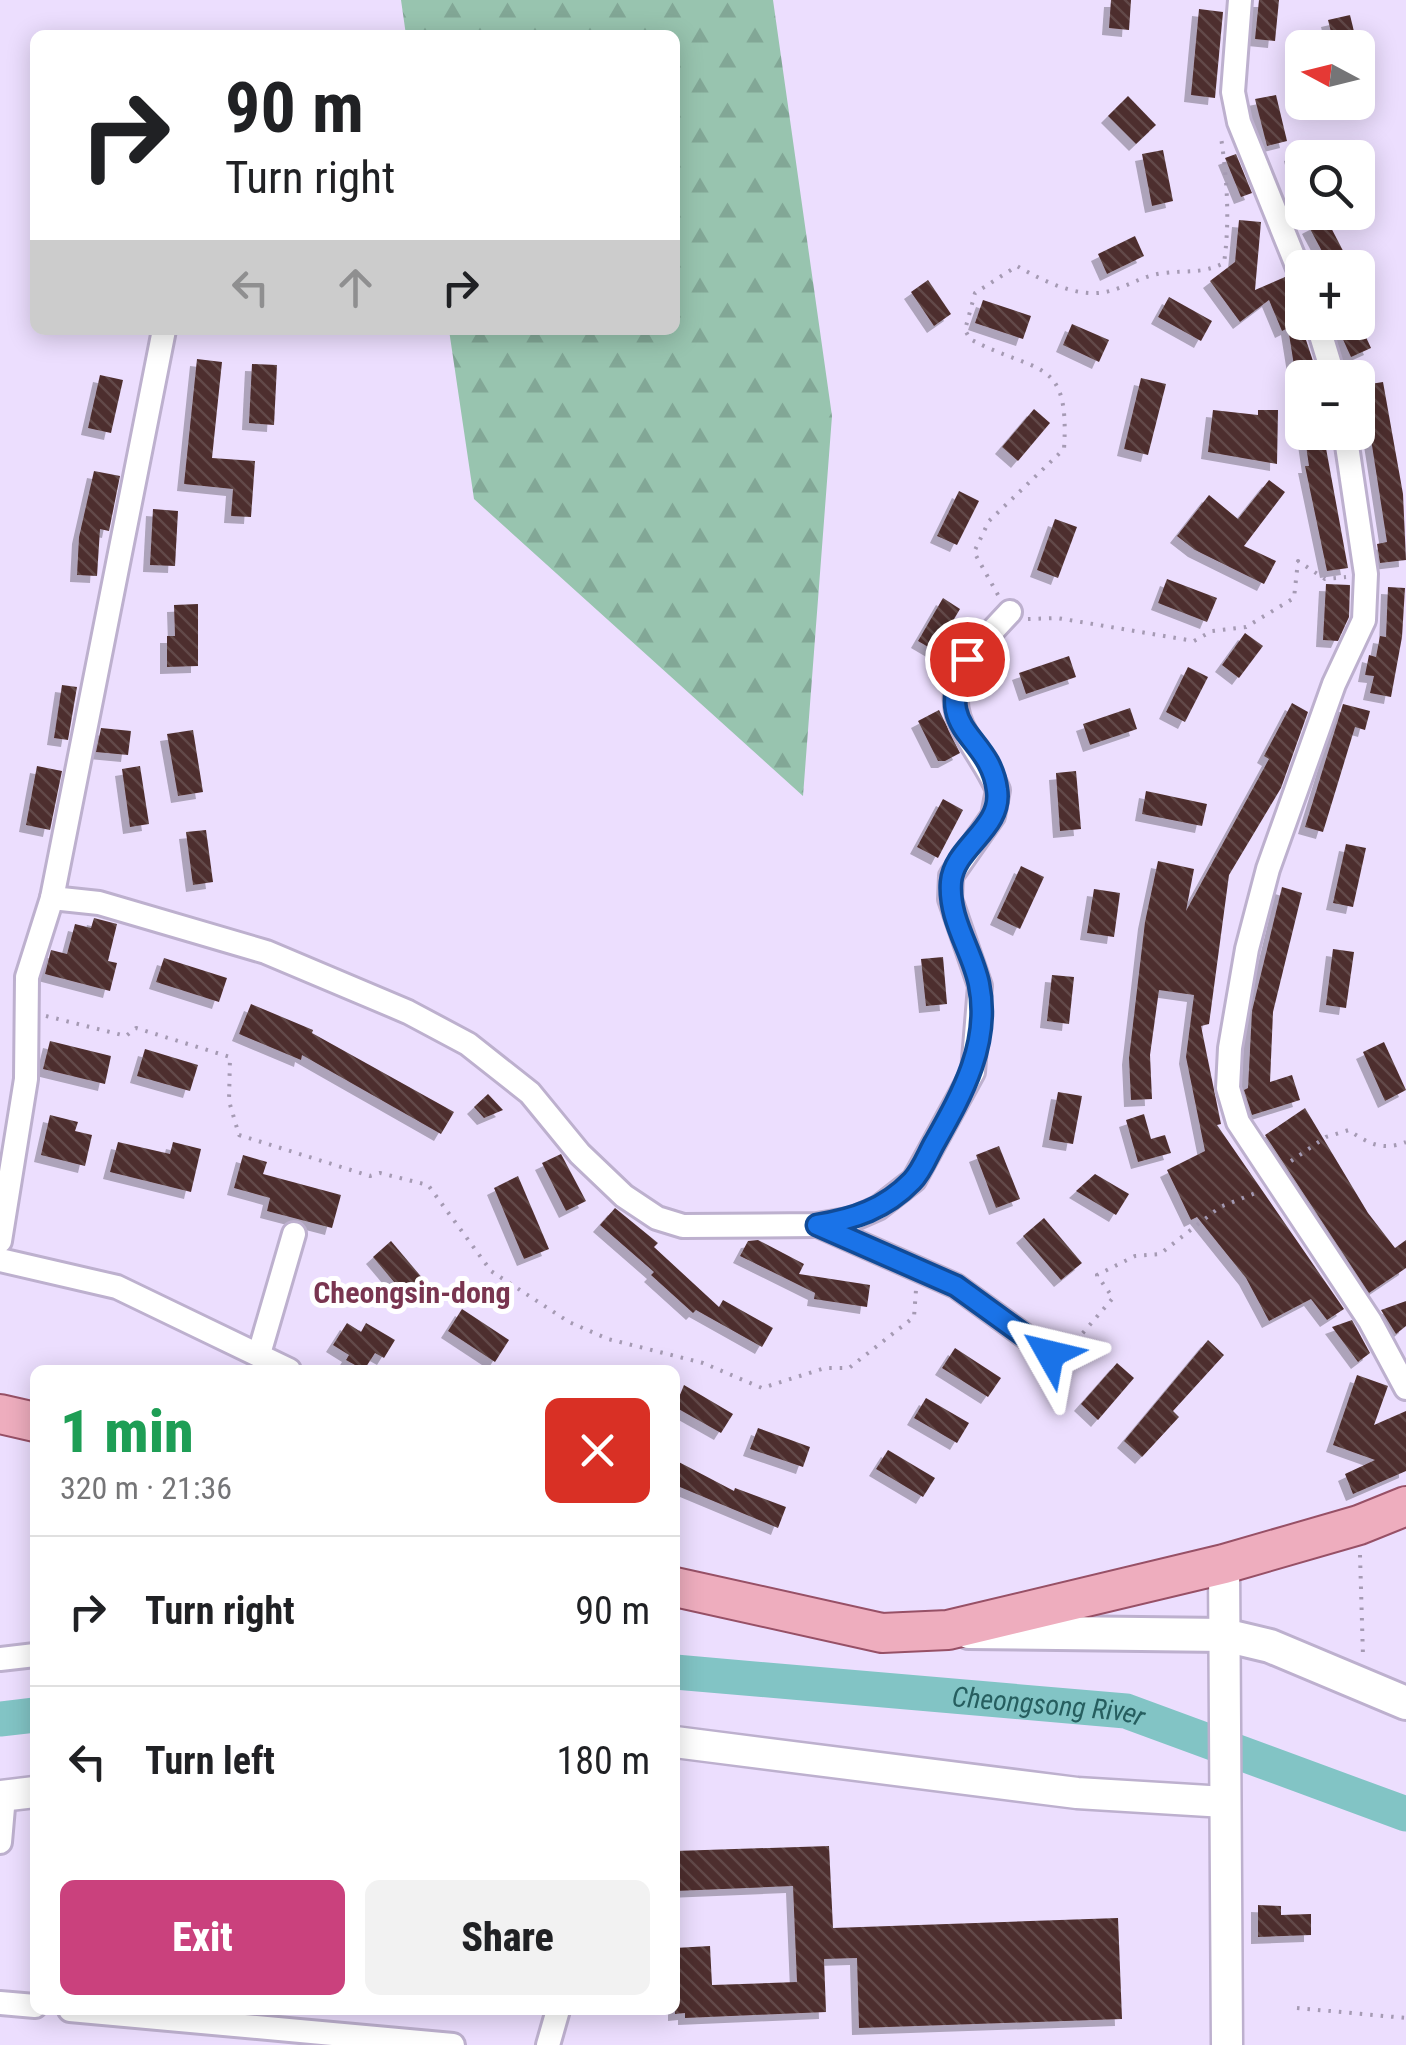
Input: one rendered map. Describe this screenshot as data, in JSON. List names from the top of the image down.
{
  "districts": ["Cheongsin-dong"],
  "water": ["Cheongsong River"],
  "north": "left",
  "page": {
    "map_buttons": ["+", "−"],
    "turn": ["90 m", "Turn right"],
    "heading": ["1 min", "320 m · 21:36"],
    "list": [
      {
        "name": "Turn right",
        "value": "90 m"
      },
      {
        "name": "Turn left",
        "value": "180 m"
      }
    ],
    "buttons": ["Exit", "Share"]
  }
}
